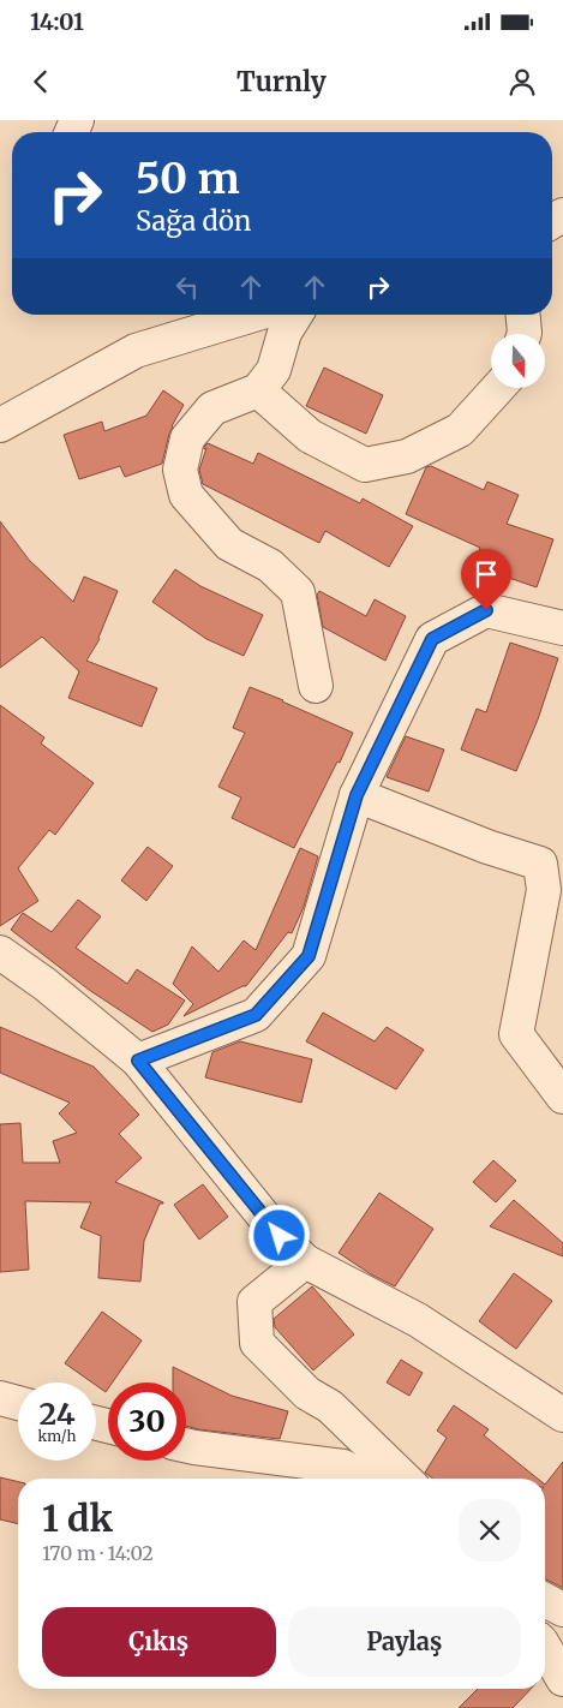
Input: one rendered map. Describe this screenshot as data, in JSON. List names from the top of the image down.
{
  "north": "bottom",
  "page": {
    "status": "14:01",
    "header": "Turnly",
    "turn": ["50 m", "Sağa dön"],
    "speed": "24 km/h",
    "limit": "30",
    "heading": ["1 dk", "170 m · 14:02"],
    "buttons": ["Çıkış", "Paylaş"]
  }
}
